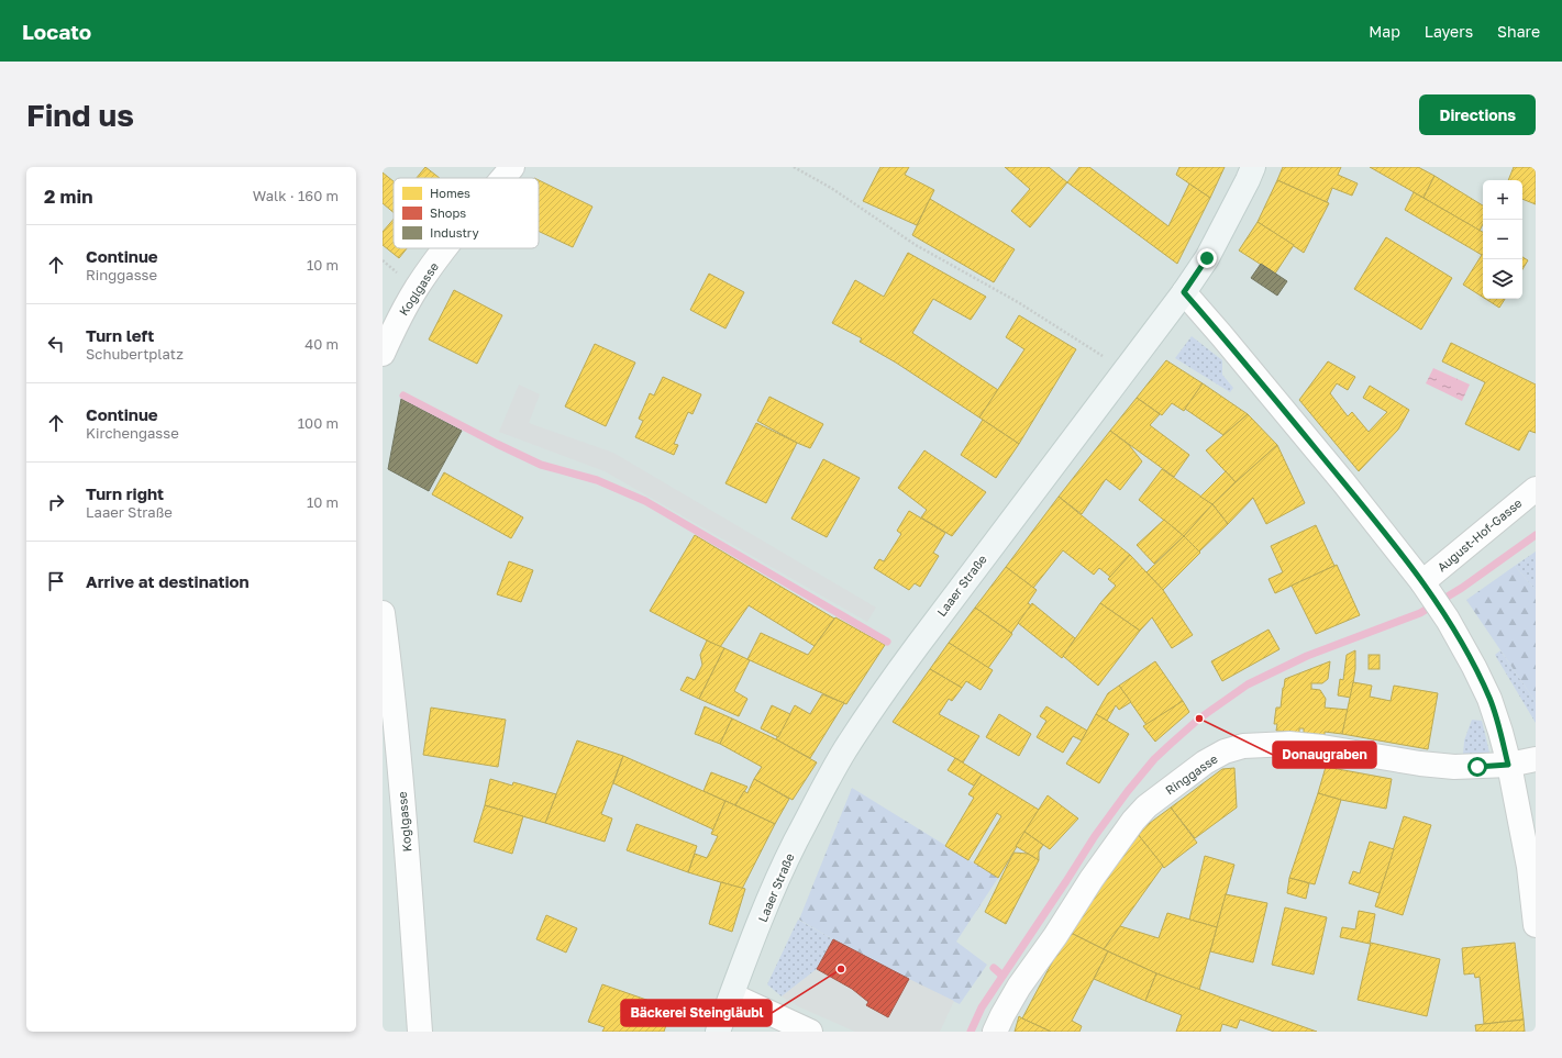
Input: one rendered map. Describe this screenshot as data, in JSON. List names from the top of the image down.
{
  "streets": {
    "street": [
      "Koglgasse",
      "August-Hof-Gasse",
      "Laaer Straße",
      "Ringgasse"
    ]
  },
  "places": ["Donaugraben", "Bäckerei Steingläubl"],
  "legend": ["Homes", "Shops", "Industry"],
  "page": {
    "header": "Locato",
    "nav": ["Map", "Layers", "Share"],
    "buttons": "Directions",
    "title": "Find us",
    "heading": ["2 min", "Walk · 160 m"],
    "map_buttons": ["+", "−"],
    "list": [
      ["Continue", "Ringgasse", "10 m"],
      ["Turn left", "Schubertplatz", "40 m"],
      ["Continue", "Kirchengasse", "100 m"],
      ["Turn right", "Laaer Straße", "10 m"],
      "Arrive at destination"
    ]
  }
}
